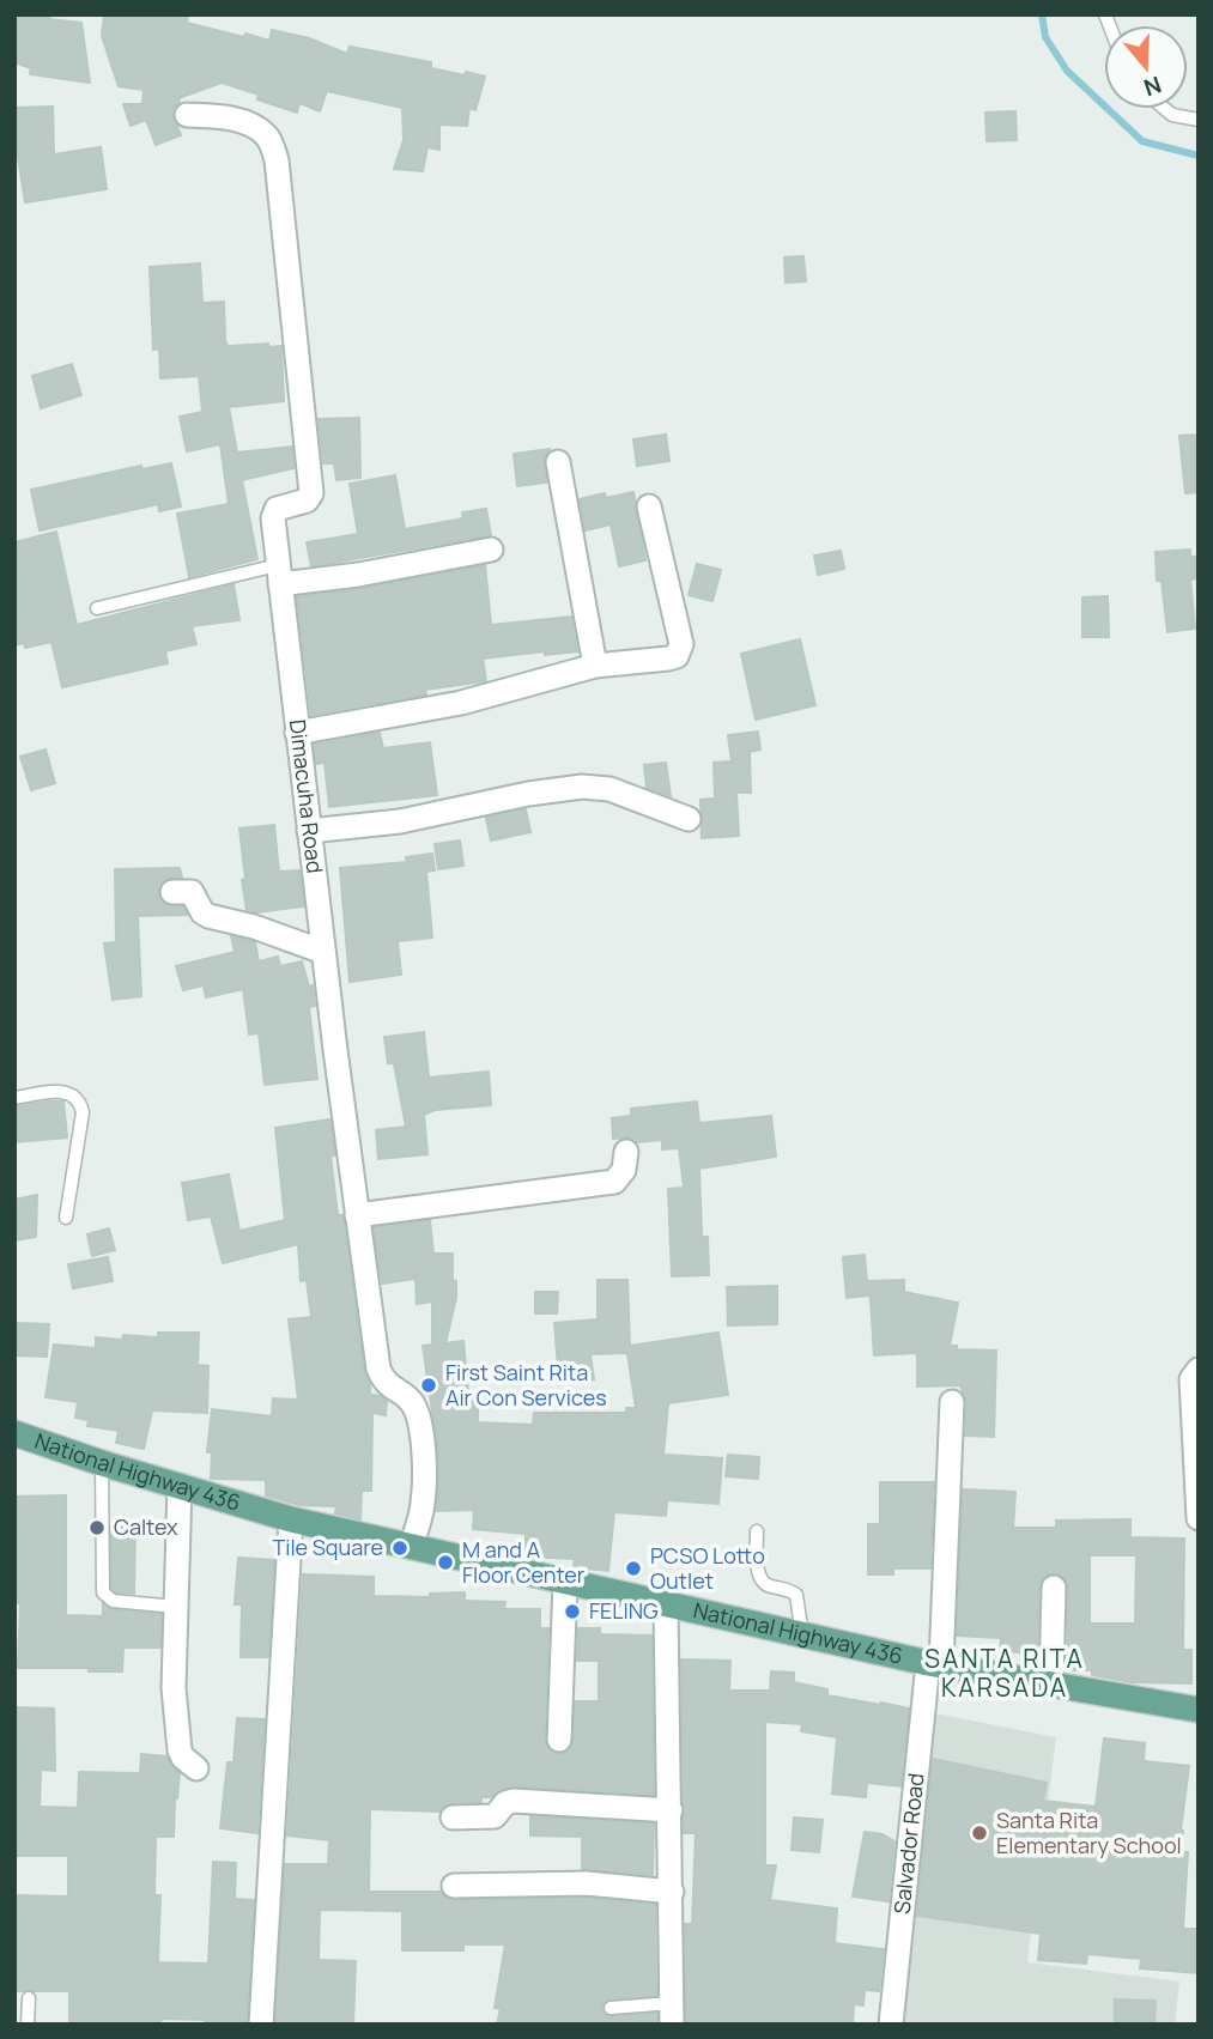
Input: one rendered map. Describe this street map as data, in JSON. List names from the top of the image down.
{
  "streets": {
    "main road": ["National Highway 436"],
    "street": ["Dimacuha Road", "Salvador Road"]
  },
  "crossings": [
    ["Dimacuha Road", "National Highway 436"],
    ["National Highway 436", "Salvador Road"]
  ],
  "districts": ["SANTA RITA KARSADA"],
  "places": [
    "First Saint Rita Air Con Services",
    "Caltex",
    "Tile Square",
    "M and A Floor Center",
    "PCSO Lotto Outlet",
    "FELING",
    "Santa Rita Elementary School"
  ],
  "north": "bottom"
}
